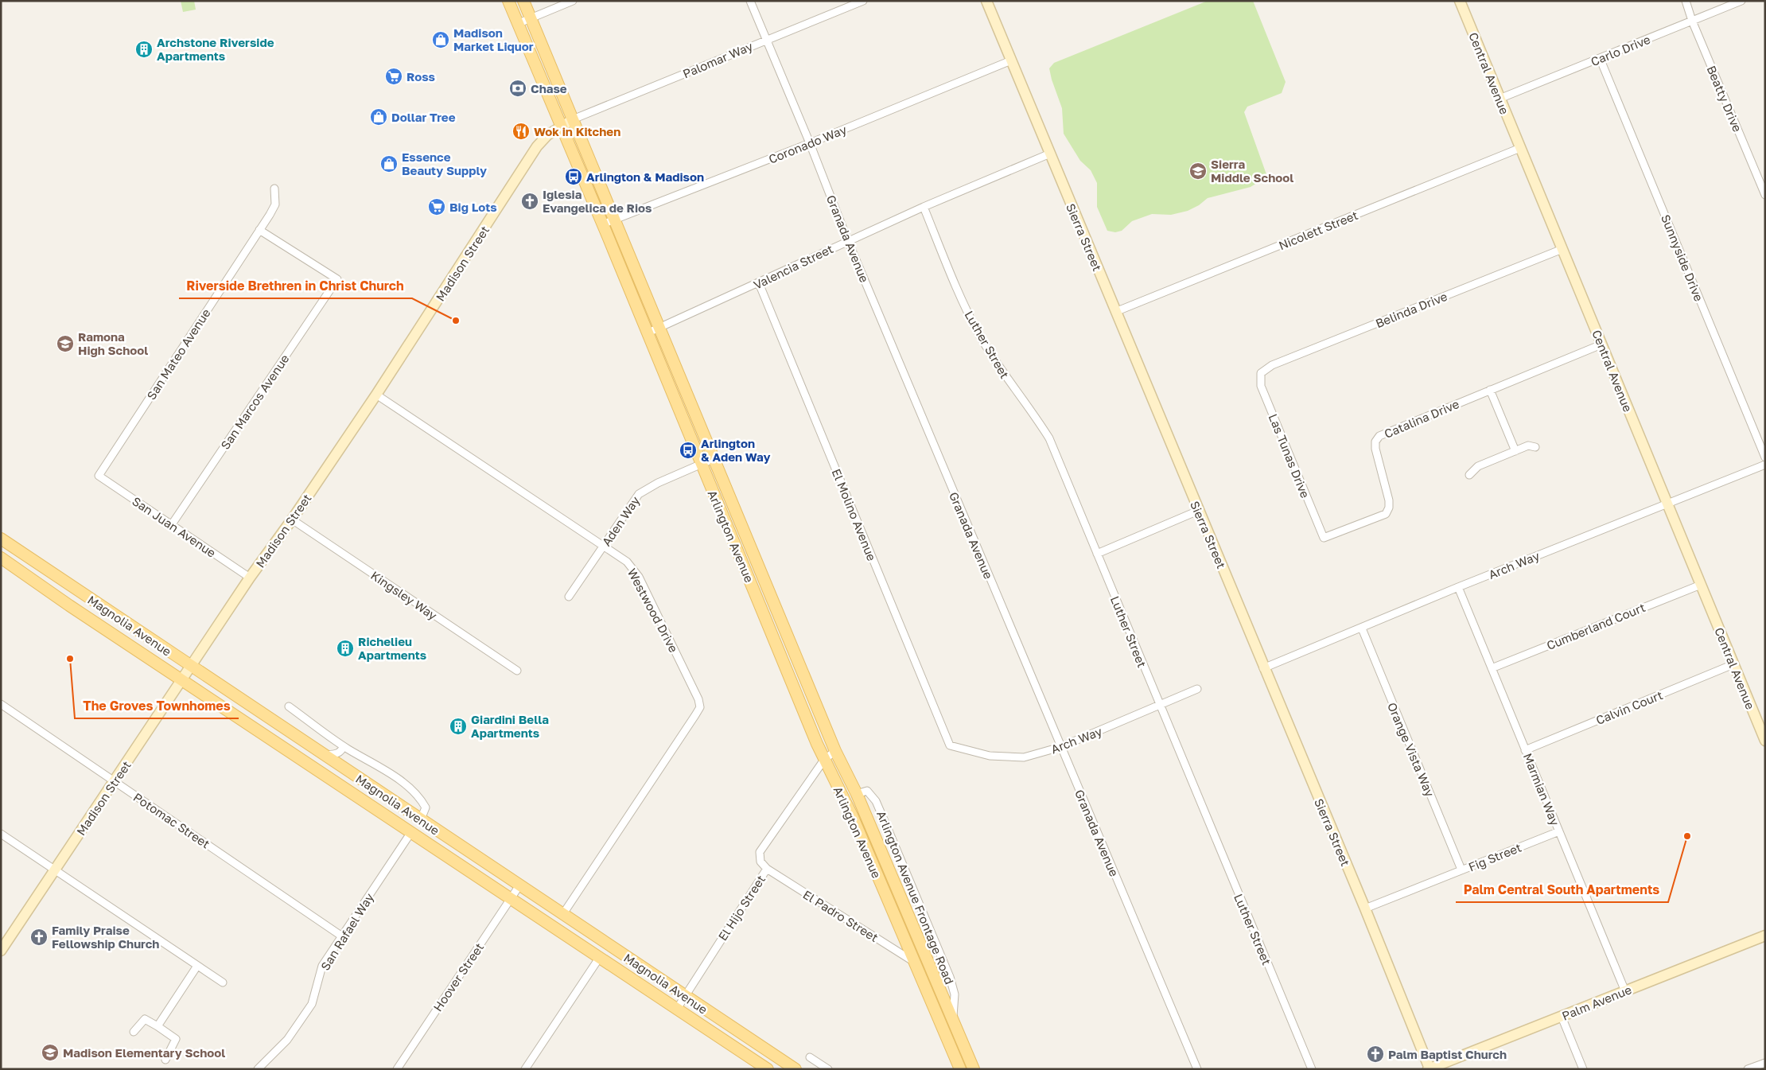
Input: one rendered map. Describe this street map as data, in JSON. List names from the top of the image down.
{
  "streets": {
    "main road": [
      "Central Avenue",
      "Sierra Street",
      "Madison Street",
      "Arlington Avenue",
      "Magnolia Avenue",
      "Palm Avenue"
    ],
    "street": [
      "Carlo Drive",
      "Palomar Way",
      "Beatty Drive",
      "Coronado Way",
      "Nicolett Street",
      "Granada Avenue",
      "Sunnyside Drive",
      "Valencia Street",
      "Belinda Drive",
      "Luther Street",
      "San Mateo Avenue",
      "San Marcos Avenue",
      "Catalina Drive",
      "Las Tunas Drive",
      "El Molino Avenue",
      "Aden Way",
      "San Juan Avenue",
      "Arch Way",
      "Kingsley Way",
      "Westwood Drive",
      "Cumberland Court",
      "Calvin Court",
      "Orange Vista Way",
      "Marmian Way",
      "Potomac Street",
      "Fig Street",
      "Arlington Avenue Frontage Road",
      "El Hijo Street",
      "El Padro Street",
      "San Rafael Way",
      "Hoover Street"
    ]
  },
  "crossings": [
    ["Carlo Drive", "Central Avenue"],
    ["Carlo Drive", "Beatty Drive"],
    ["Carlo Drive", "Sunnyside Drive"],
    ["Palomar Way", "Granada Avenue"],
    ["Palomar Way", "Madison Street"],
    ["Palomar Way", "Arlington Avenue"],
    ["Central Avenue", "Nicolett Street"],
    ["Central Avenue", "Belinda Drive"],
    ["Central Avenue", "Catalina Drive"],
    ["Central Avenue", "Arch Way"],
    ["Central Avenue", "Cumberland Court"],
    ["Central Avenue", "Calvin Court"],
    ["Coronado Way", "Sierra Street"],
    ["Coronado Way", "Granada Avenue"],
    ["Coronado Way", "Arlington Avenue"],
    ["Nicolett Street", "Sierra Street"],
    ["Sierra Street", "Valencia Street"],
    ["Sierra Street", "Arch Way"],
    ["Sierra Street", "Fig Street"],
    ["Sierra Street", "Palm Avenue"],
    ["Granada Avenue", "Valencia Street"],
    ["Granada Avenue", "Arch Way"],
    ["Madison Street", "San Juan Avenue"],
    ["Madison Street", "Arlington Avenue"],
    ["Madison Street", "Kingsley Way"],
    ["Madison Street", "Westwood Drive"],
    ["Madison Street", "Magnolia Avenue"],
    ["Madison Street", "Potomac Street"],
    ["Valencia Street", "Luther Street"],
    ["Valencia Street", "El Molino Avenue"],
    ["Valencia Street", "Arlington Avenue"],
    ["Belinda Drive", "Las Tunas Drive"],
    ["Luther Street", "Arch Way"],
    ["San Mateo Avenue", "San Marcos Avenue"],
    ["San Mateo Avenue", "San Juan Avenue"],
    ["San Marcos Avenue", "San Juan Avenue"],
    ["Catalina Drive", "Las Tunas Drive"],
    ["El Molino Avenue", "Arch Way"],
    ["Aden Way", "Arlington Avenue"],
    ["Aden Way", "Westwood Drive"],
    ["Arlington Avenue", "Arlington Avenue Frontage Road"],
    ["Arlington Avenue", "El Hijo Street"],
    ["Arlington Avenue", "El Padro Street"],
    ["Arch Way", "Orange Vista Way"],
    ["Arch Way", "Marmian Way"],
    ["Westwood Drive", "Magnolia Avenue"],
    ["Magnolia Avenue", "El Hijo Street"],
    ["Magnolia Avenue", "San Rafael Way"],
    ["Magnolia Avenue", "Hoover Street"],
    ["Cumberland Court", "Marmian Way"],
    ["Calvin Court", "Marmian Way"],
    ["Orange Vista Way", "Fig Street"],
    ["Marmian Way", "Fig Street"],
    ["Marmian Way", "Palm Avenue"],
    ["Potomac Street", "San Rafael Way"],
    ["El Hijo Street", "El Padro Street"]
  ],
  "places": {
    "shop": ["Madison Market Liquor", "Dollar Tree", "Essence Beauty Supply"],
    "building": ["Archstone Riverside Apartments", "Richelieu Apartments", "Giardini Bella Apartments"],
    "supermarket": ["Ross", "Big Lots"],
    "bank": ["Chase"],
    "restaurant": ["Wok in Kitchen"],
    "school or university": ["Sierra Middle School", "Ramona High School", "Madison Elementary School"],
    "bus stop": ["Arlington & Madison", "Arlington & Aden Way"],
    "church": ["Iglesia Evangelica de Rios", "Family Praise Fellowship Church", "Palm Baptist Church"],
    "other": ["Riverside Brethren in Christ Church", "The Groves Townhomes", "Palm Central South Apartments"]
  }
}
